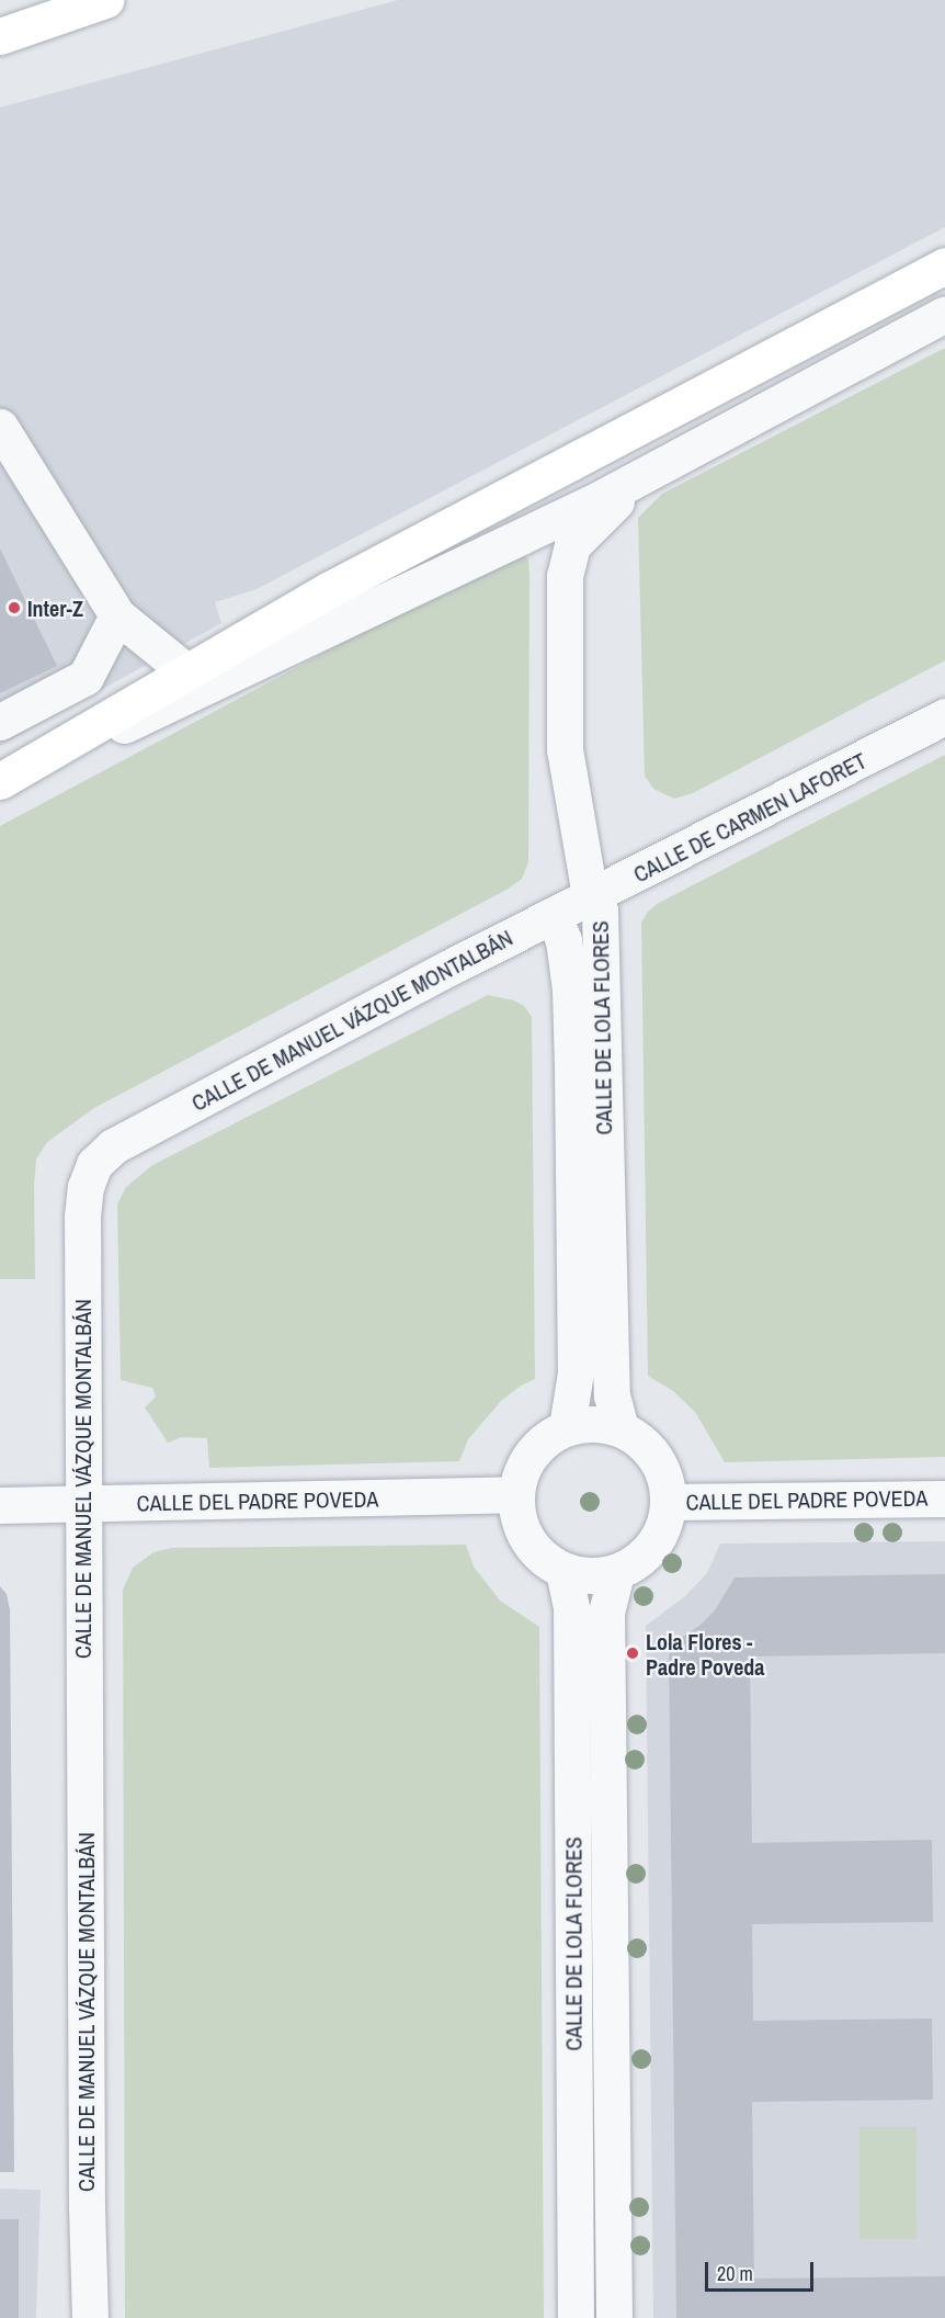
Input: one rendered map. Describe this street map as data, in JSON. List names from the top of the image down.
{
  "streets": {
    "street": [
      "CALLE DE CARMEN LAFORET",
      "CALLE DE MANUEL VÁZQUE MONTALBÁN",
      "CALLE DE LOLA FLORES",
      "CALLE DEL PADRE POVEDA"
    ]
  },
  "crossings": [
    ["CALLE DE CARMEN LAFORET", "CALLE DE MANUEL VÁZQUE MONTALBÁN"],
    ["CALLE DE CARMEN LAFORET", "CALLE DE LOLA FLORES"],
    ["CALLE DE MANUEL VÁZQUE MONTALBÁN", "CALLE DE LOLA FLORES"],
    ["CALLE DE MANUEL VÁZQUE MONTALBÁN", "CALLE DEL PADRE POVEDA"],
    ["CALLE DE LOLA FLORES", "CALLE DEL PADRE POVEDA"]
  ],
  "places": ["Inter-Z", "Lola Flores - Padre Poveda"],
  "scale_bar": "20 m"
}
